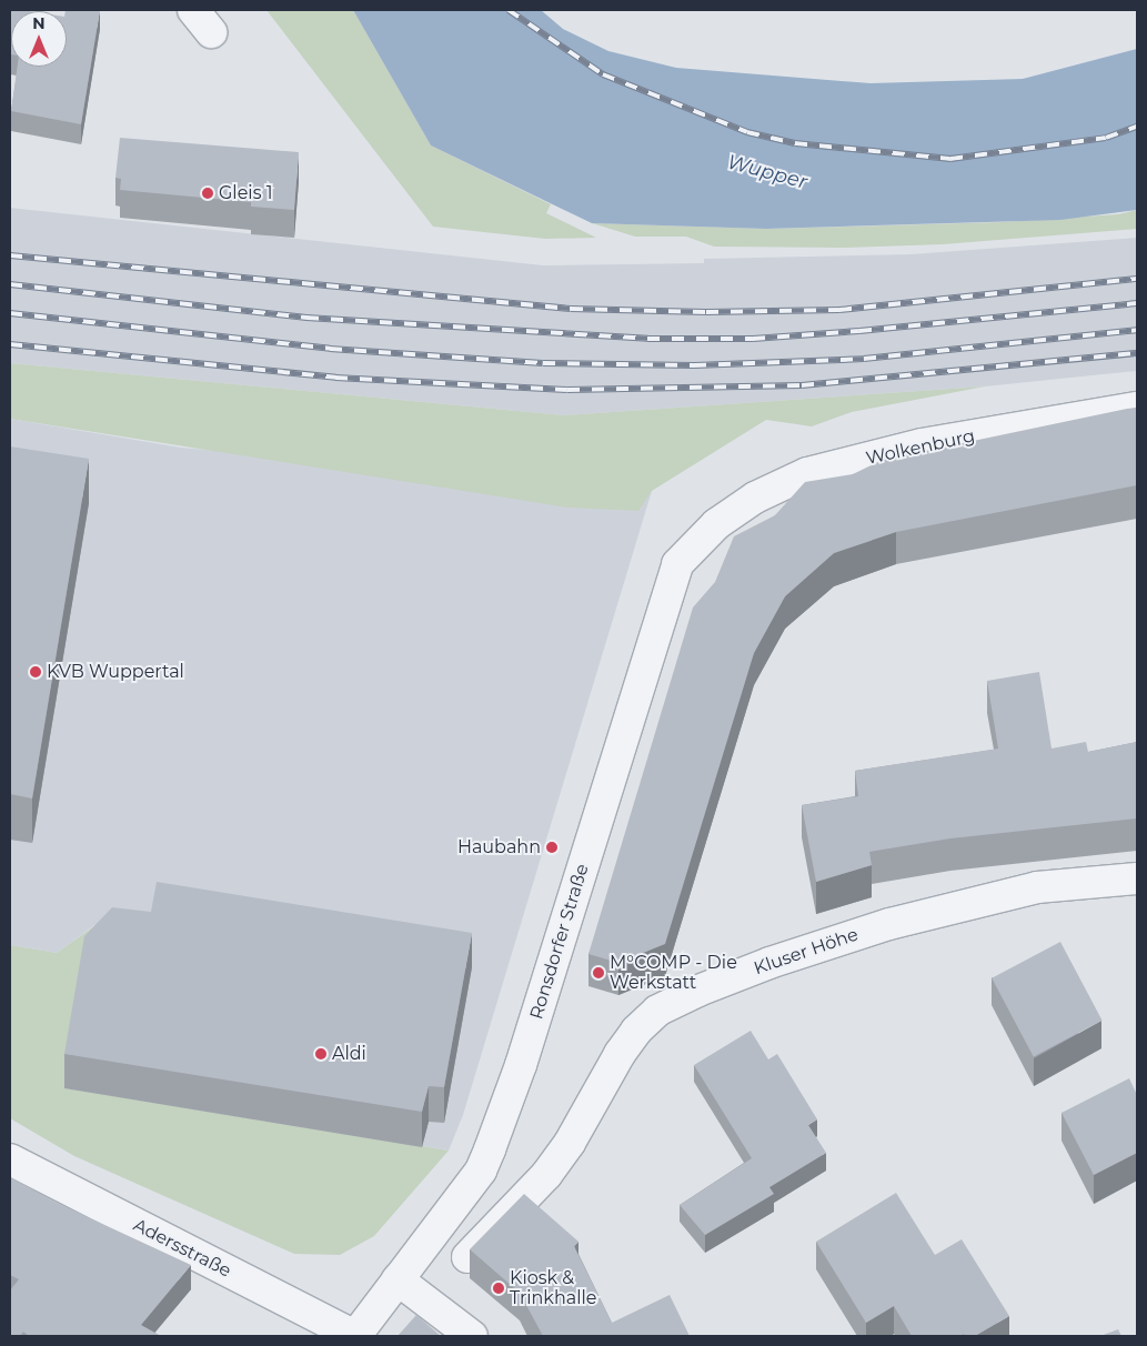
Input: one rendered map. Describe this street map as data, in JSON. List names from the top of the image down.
{
  "streets": {
    "street": [
      "Wolkenburg",
      "Ronsdorfer Straße",
      "Kluser Höhe",
      "Adersstraße"
    ]
  },
  "crossings": [
    ["Wolkenburg", "Ronsdorfer Straße"],
    ["Ronsdorfer Straße", "Adersstraße"]
  ],
  "water": ["Wupper"],
  "places": [
    "Gleis 1",
    "KVB Wuppertal",
    "Haubahn",
    "M°COMP - Die Werkstatt",
    "Aldi",
    "Kiosk & Trinkhalle"
  ],
  "north": "top"
}
